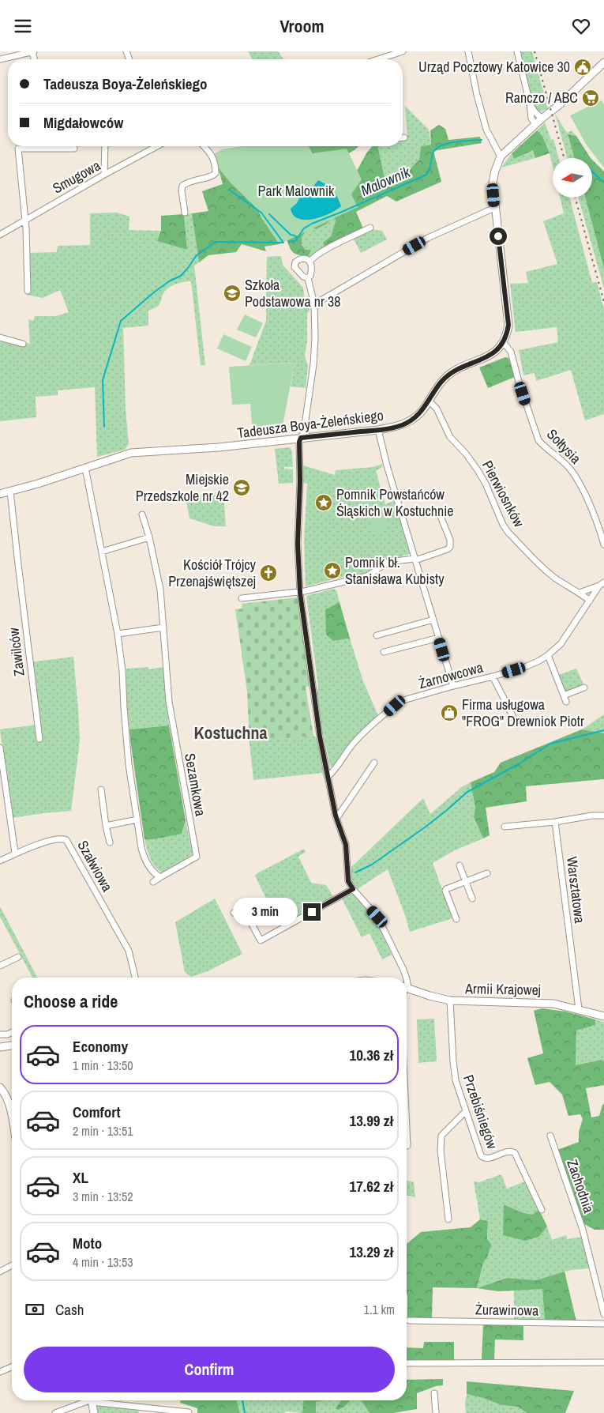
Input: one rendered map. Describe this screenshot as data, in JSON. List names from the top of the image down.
{
  "streets": {
    "street": [
      "Smugowa",
      "Tadeusza Boya-Żeleńskiego",
      "Sołtysia",
      "Pierwiosnków",
      "Zawilców",
      "Żarnowcowa",
      "Sezamkowa",
      "Szałwiowa",
      "Warsztatowa",
      "Armii Krajowej",
      "Przebiśniegów",
      "Zachodnia",
      "Żurawinowa"
    ]
  },
  "crossings": [
    ["Tadeusza Boya-Żeleńskiego", "Sołtysia"],
    ["Tadeusza Boya-Żeleńskiego", "Pierwiosnków"],
    ["Tadeusza Boya-Żeleńskiego", "Zawilców"],
    ["Pierwiosnków", "Żarnowcowa"],
    ["Warsztatowa", "Armii Krajowej"],
    ["Armii Krajowej", "Przebiśniegów"]
  ],
  "districts": ["Kostuchna"],
  "water": ["Malownik"],
  "parks": ["Park Malownik"],
  "places": {
    "public building": ["Urząd Pocztowy Katowice 30"],
    "supermarket": ["Ranczo / ABC"],
    "school or university": ["Szkoła Podstawowa nr 38", "Miejskie Przedszkole nr 42"],
    "place": ["Pomnik Powstańców Śląskich w Kostuchnie", "Pomnik bł. Stanisława Kubisty"],
    "church": ["Kościół Trójcy Przenajświętszej"],
    "shop": ["Firma usługowa \"FROG\" Drewniok Piotr"]
  },
  "north": "left",
  "page": {
    "header": "Vroom",
    "banner": ["Tadeusza Boya-Żeleńskiego", "Migdałowców"],
    "bubble": "3 min",
    "heading": "Choose a ride",
    "list": [
      {
        "name": "Economy",
        "note": "1 min · 13:50",
        "value": "10.36 zł"
      },
      {
        "name": "Comfort",
        "note": "2 min · 13:51",
        "value": "13.99 zł"
      },
      {
        "name": "XL",
        "note": "3 min · 13:52",
        "value": "17.62 zł"
      },
      {
        "name": "Moto",
        "note": "4 min · 13:53",
        "value": "13.29 zł"
      }
    ],
    "pay": ["Cash", "1.1 km"],
    "buttons": "Confirm"
  }
}
